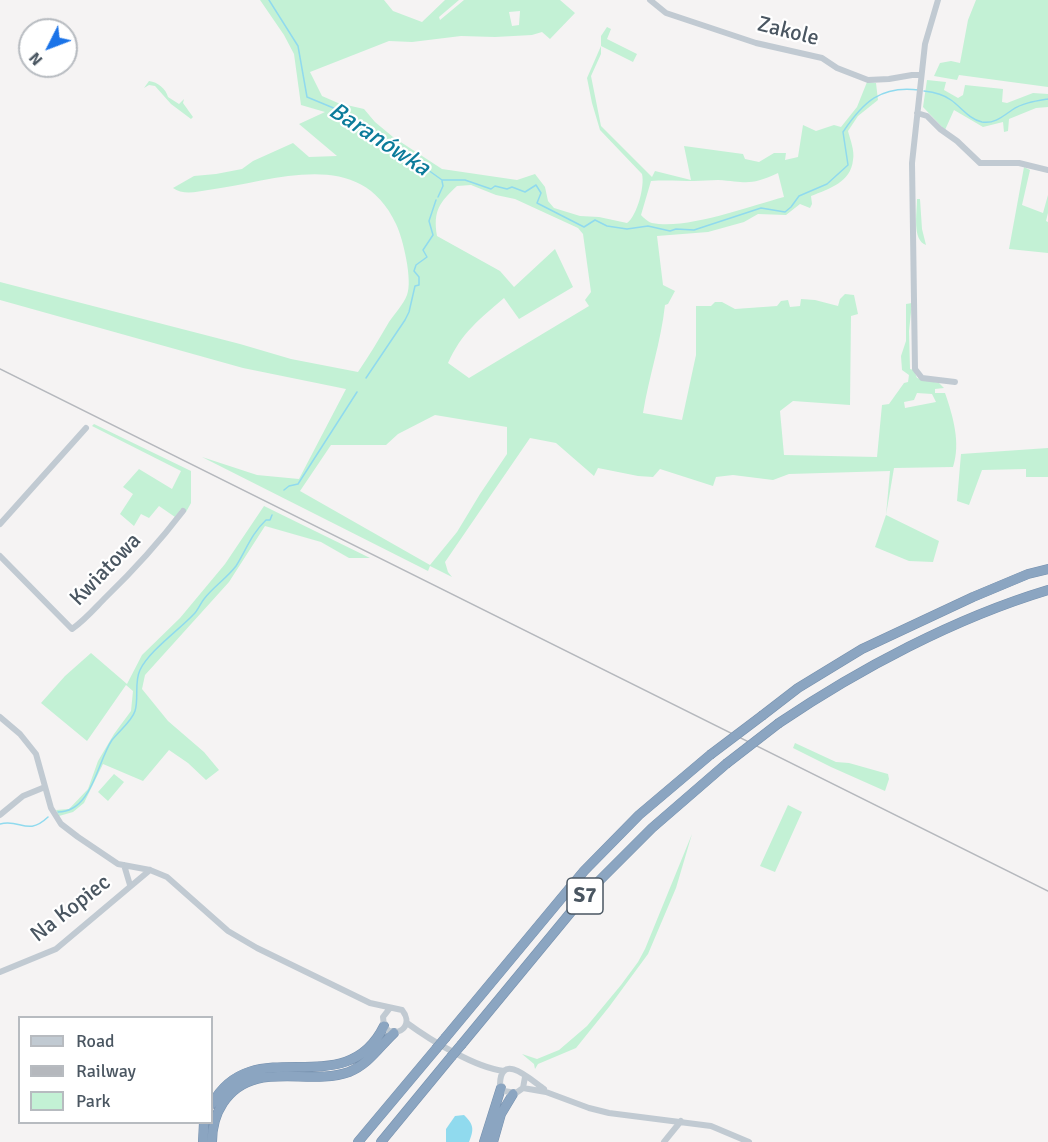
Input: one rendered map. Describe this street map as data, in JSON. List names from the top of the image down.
{
  "streets": {
    "highway": ["S7"],
    "street": ["Zakole", "Kwiatowa", "Na Kopiec"]
  },
  "water": ["Baranówka"],
  "legend": ["Road", "Railway", "Park"],
  "north": "bottom left"
}
